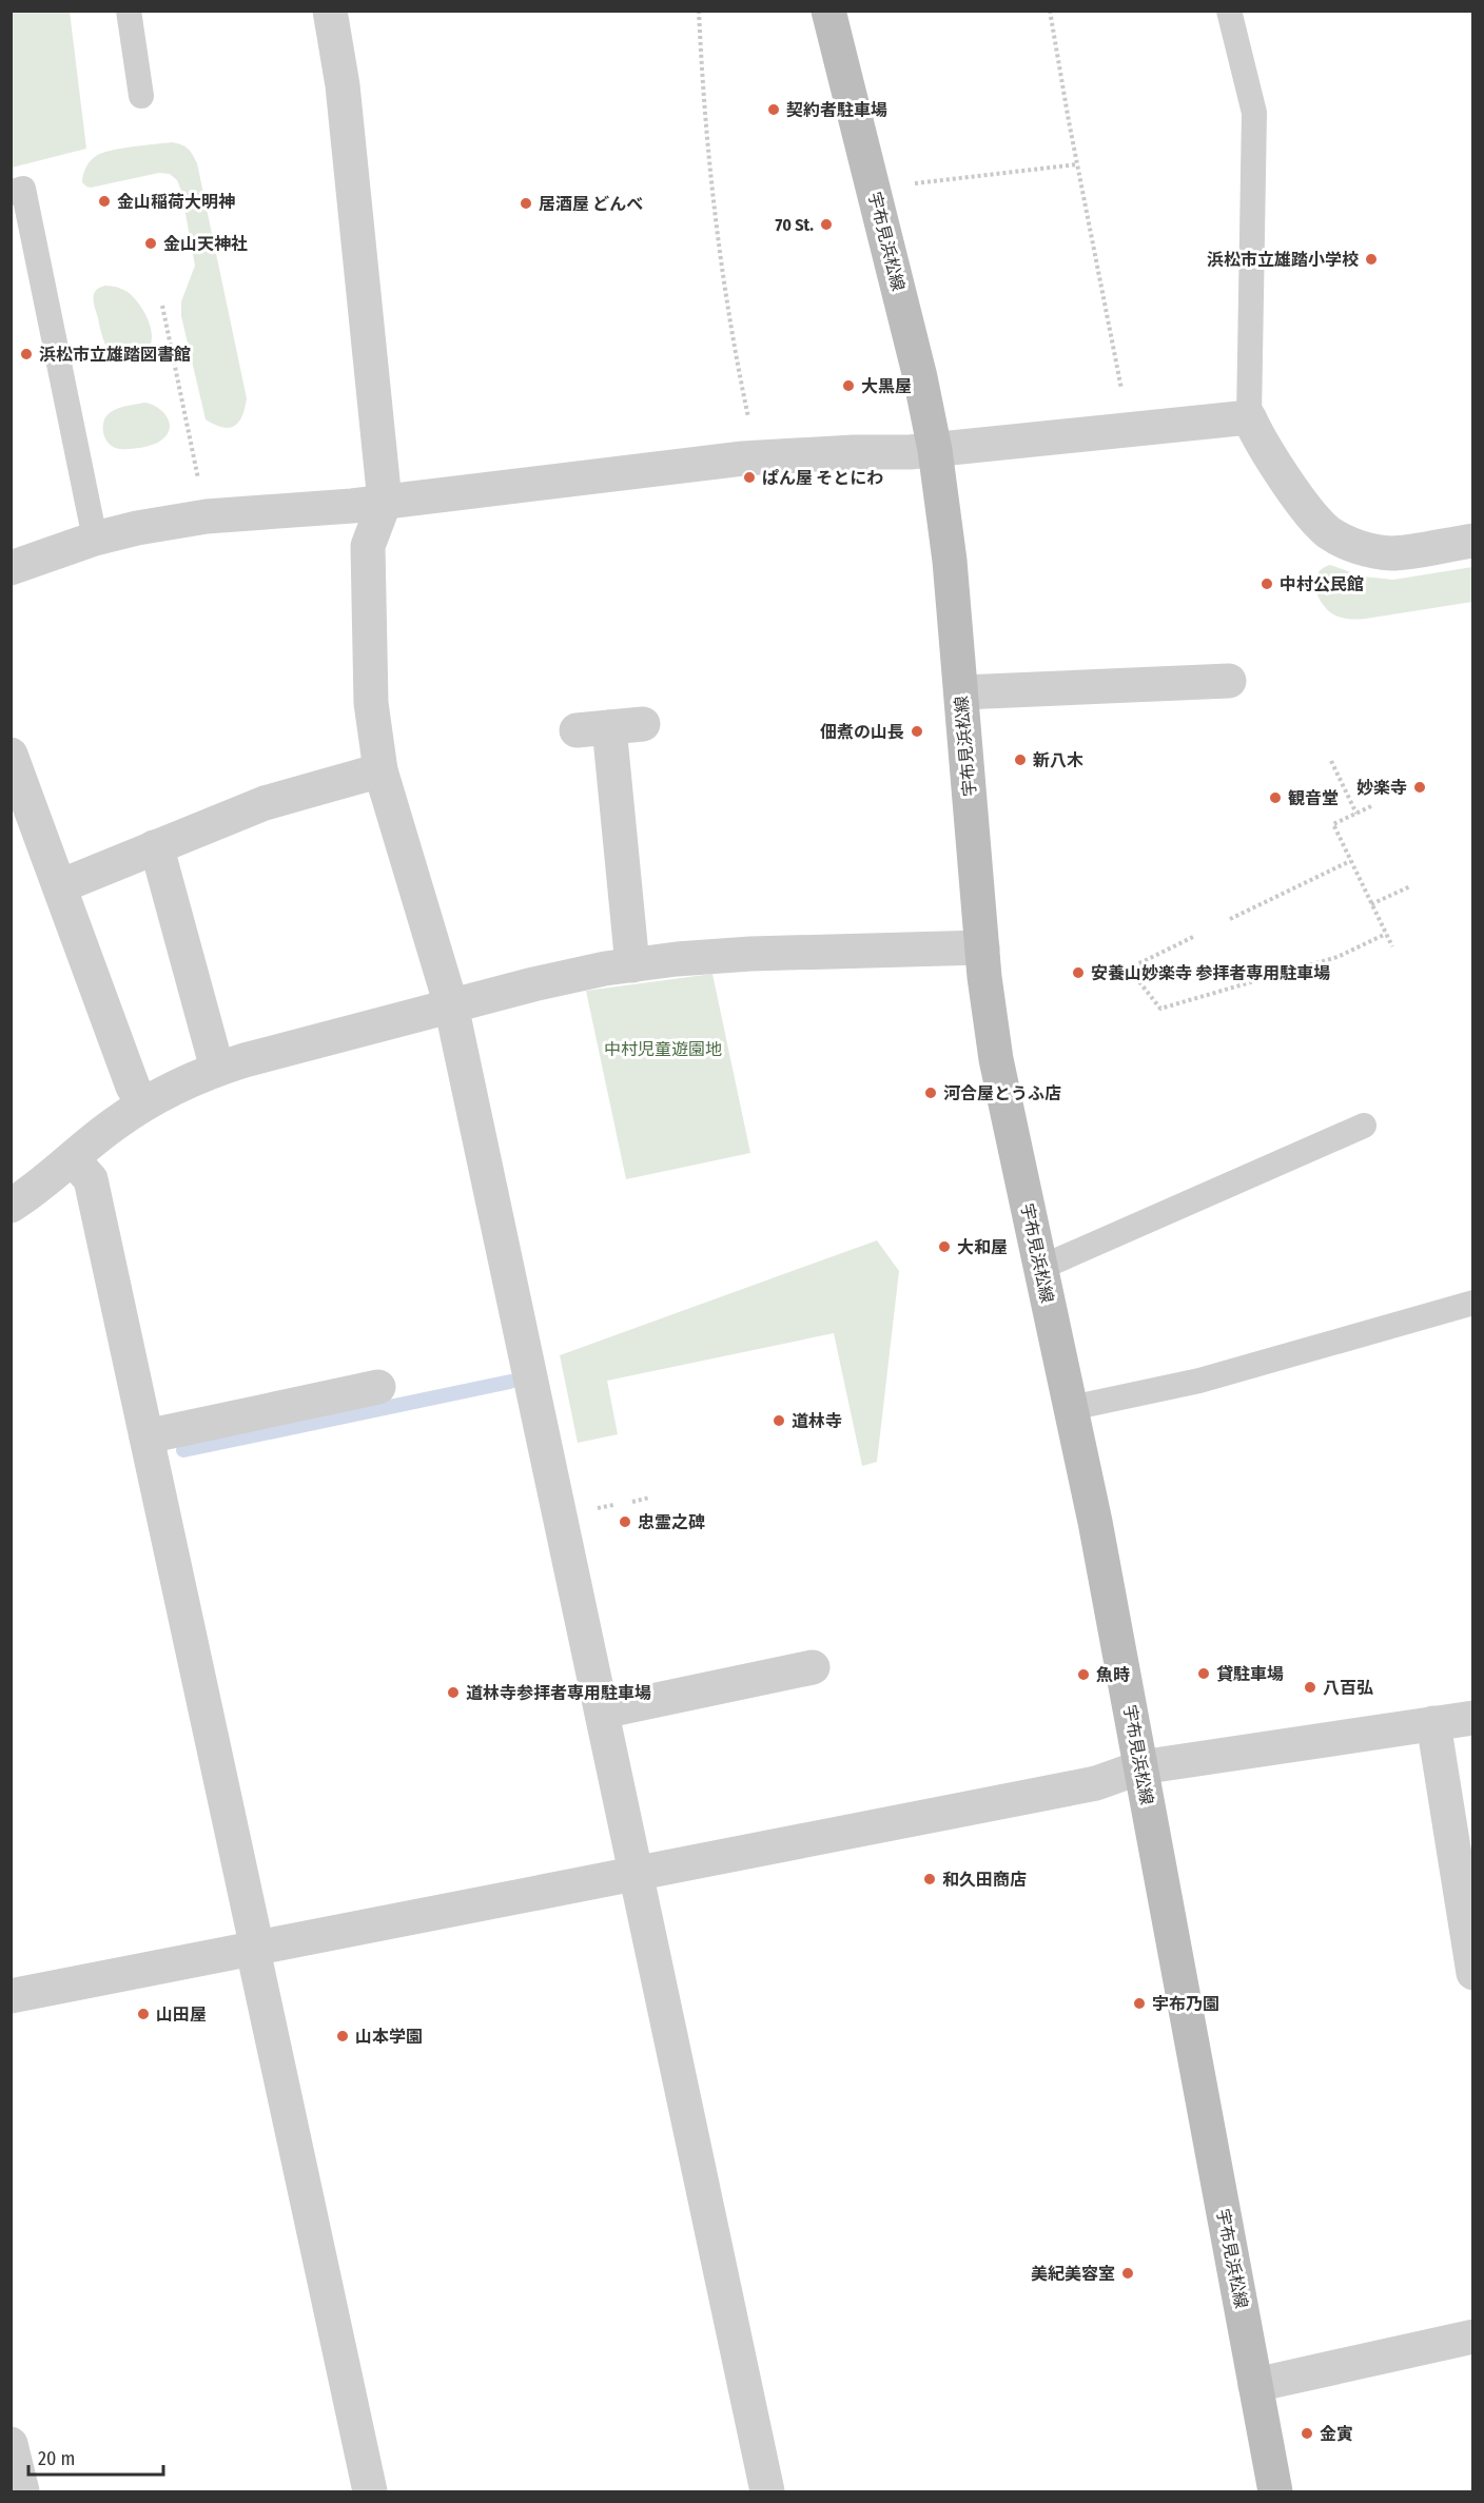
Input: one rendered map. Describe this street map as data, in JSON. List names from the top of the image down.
{
  "streets": {
    "main road": ["宇布見浜松線"]
  },
  "parks": ["中村児童遊園地"],
  "places": [
    "契約者駐車場",
    "金山稲荷大明神",
    "居酒屋 どんべ",
    "70 St.",
    "金山天神社",
    "浜松市立雄踏小学校",
    "浜松市立雄踏図書館",
    "大黒屋",
    "ぱん屋 そとにわ",
    "中村公民館",
    "佃煮の山長",
    "新八木",
    "妙楽寺",
    "観音堂",
    "安養山妙楽寺 参拝者専用駐車場",
    "河合屋とうふ店",
    "大和屋",
    "道林寺",
    "忠霊之碑",
    "貸駐車場",
    "魚時",
    "八百弘",
    "道林寺参拝者専用駐車場",
    "和久田商店",
    "宇布乃園",
    "山田屋",
    "山本学園",
    "美紀美容室",
    "金寅"
  ],
  "scale_bar": "20 m"
}
